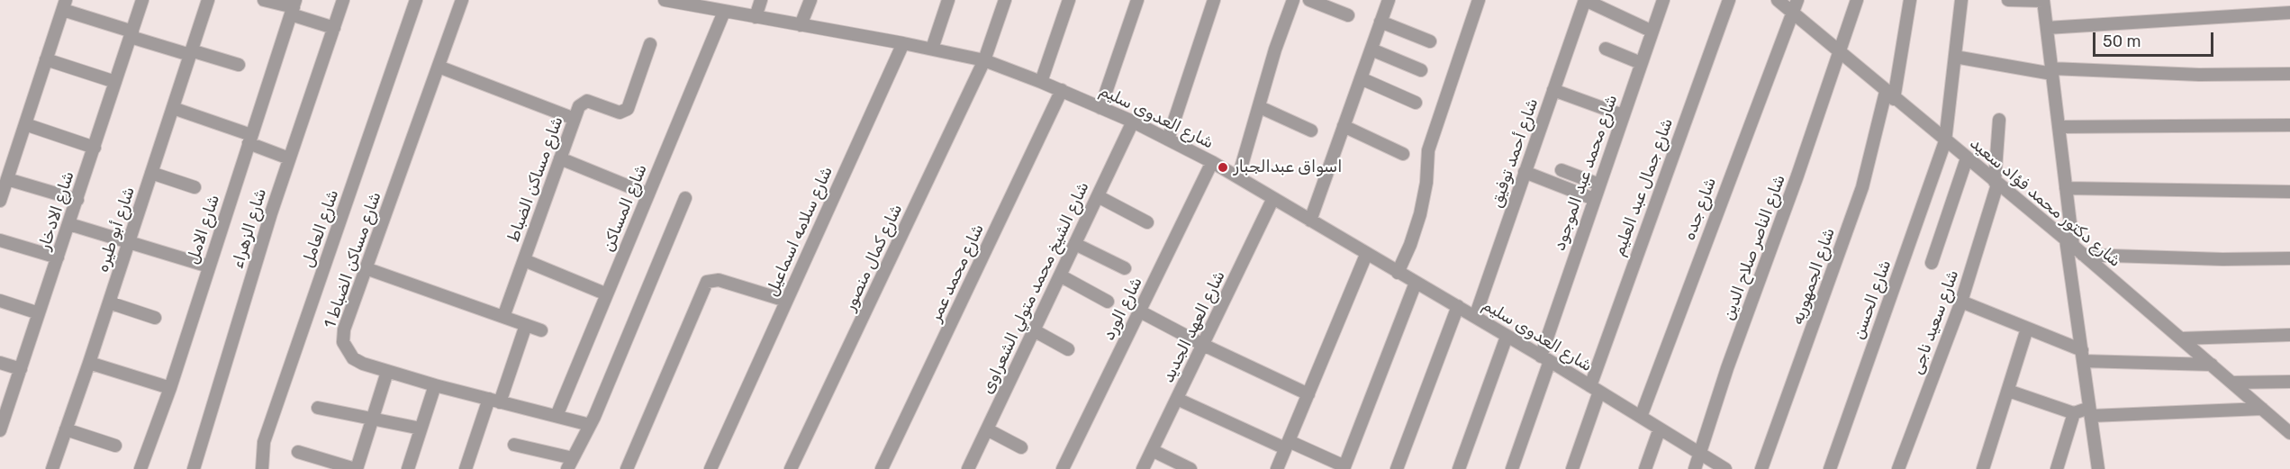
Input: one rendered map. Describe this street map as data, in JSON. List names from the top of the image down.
{
  "streets": {
    "street": [
      "شارع العدوى سليم",
      "شارع أحمد توفيق",
      "شارع محمد عبد الموجود",
      "شارع مساكن الضباط",
      "شارع جمال عبد العليم",
      "شارع دكتور محمد فؤاد سعيد",
      "شارع المساكن",
      "شارع جده",
      "شارع الادخار",
      "شارع الزهراء",
      "شارع العامل",
      "شارع أبو طيره",
      "شارع الامل",
      "شارع سلامه اسماعيل",
      "شارع الناصر صلاح الدين",
      "شارع كمال منصور",
      "شارع مساكن الضباط 1",
      "شارع محمد عمر",
      "شارع الجمهوريه",
      "شارع الشيخ محمد متولي الشعراوى",
      "شارع الحسن",
      "شارع الورد",
      "شارع سعيد ناجى",
      "شارع العهد الجديد"
    ]
  },
  "crossings": [
    ["شارع العدوى سليم", "شارع أحمد توفيق"],
    ["شارع العدوى سليم", "شارع محمد عبد الموجود"],
    ["شارع العدوى سليم", "شارع جمال عبد العليم"],
    ["شارع العدوى سليم", "شارع المساكن"],
    ["شارع العدوى سليم", "شارع جده"],
    ["شارع العدوى سليم", "شارع سلامه اسماعيل"],
    ["شارع العدوى سليم", "شارع الناصر صلاح الدين"],
    ["شارع العدوى سليم", "شارع كمال منصور"],
    ["شارع العدوى سليم", "شارع محمد عمر"],
    ["شارع العدوى سليم", "شارع الشيخ محمد متولي الشعراوى"],
    ["شارع العدوى سليم", "شارع الورد"],
    ["شارع العدوى سليم", "شارع العهد الجديد"],
    ["شارع دكتور محمد فؤاد سعيد", "شارع جده"],
    ["شارع دكتور محمد فؤاد سعيد", "شارع الناصر صلاح الدين"],
    ["شارع دكتور محمد فؤاد سعيد", "شارع الجمهوريه"],
    ["شارع دكتور محمد فؤاد سعيد", "شارع الحسن"],
    ["شارع دكتور محمد فؤاد سعيد", "شارع سعيد ناجى"],
    ["شارع المساكن", "شارع مساكن الضباط 1"]
  ],
  "places": ["اسواق عبدالجبار"],
  "scale_bar": "50 m"
}
